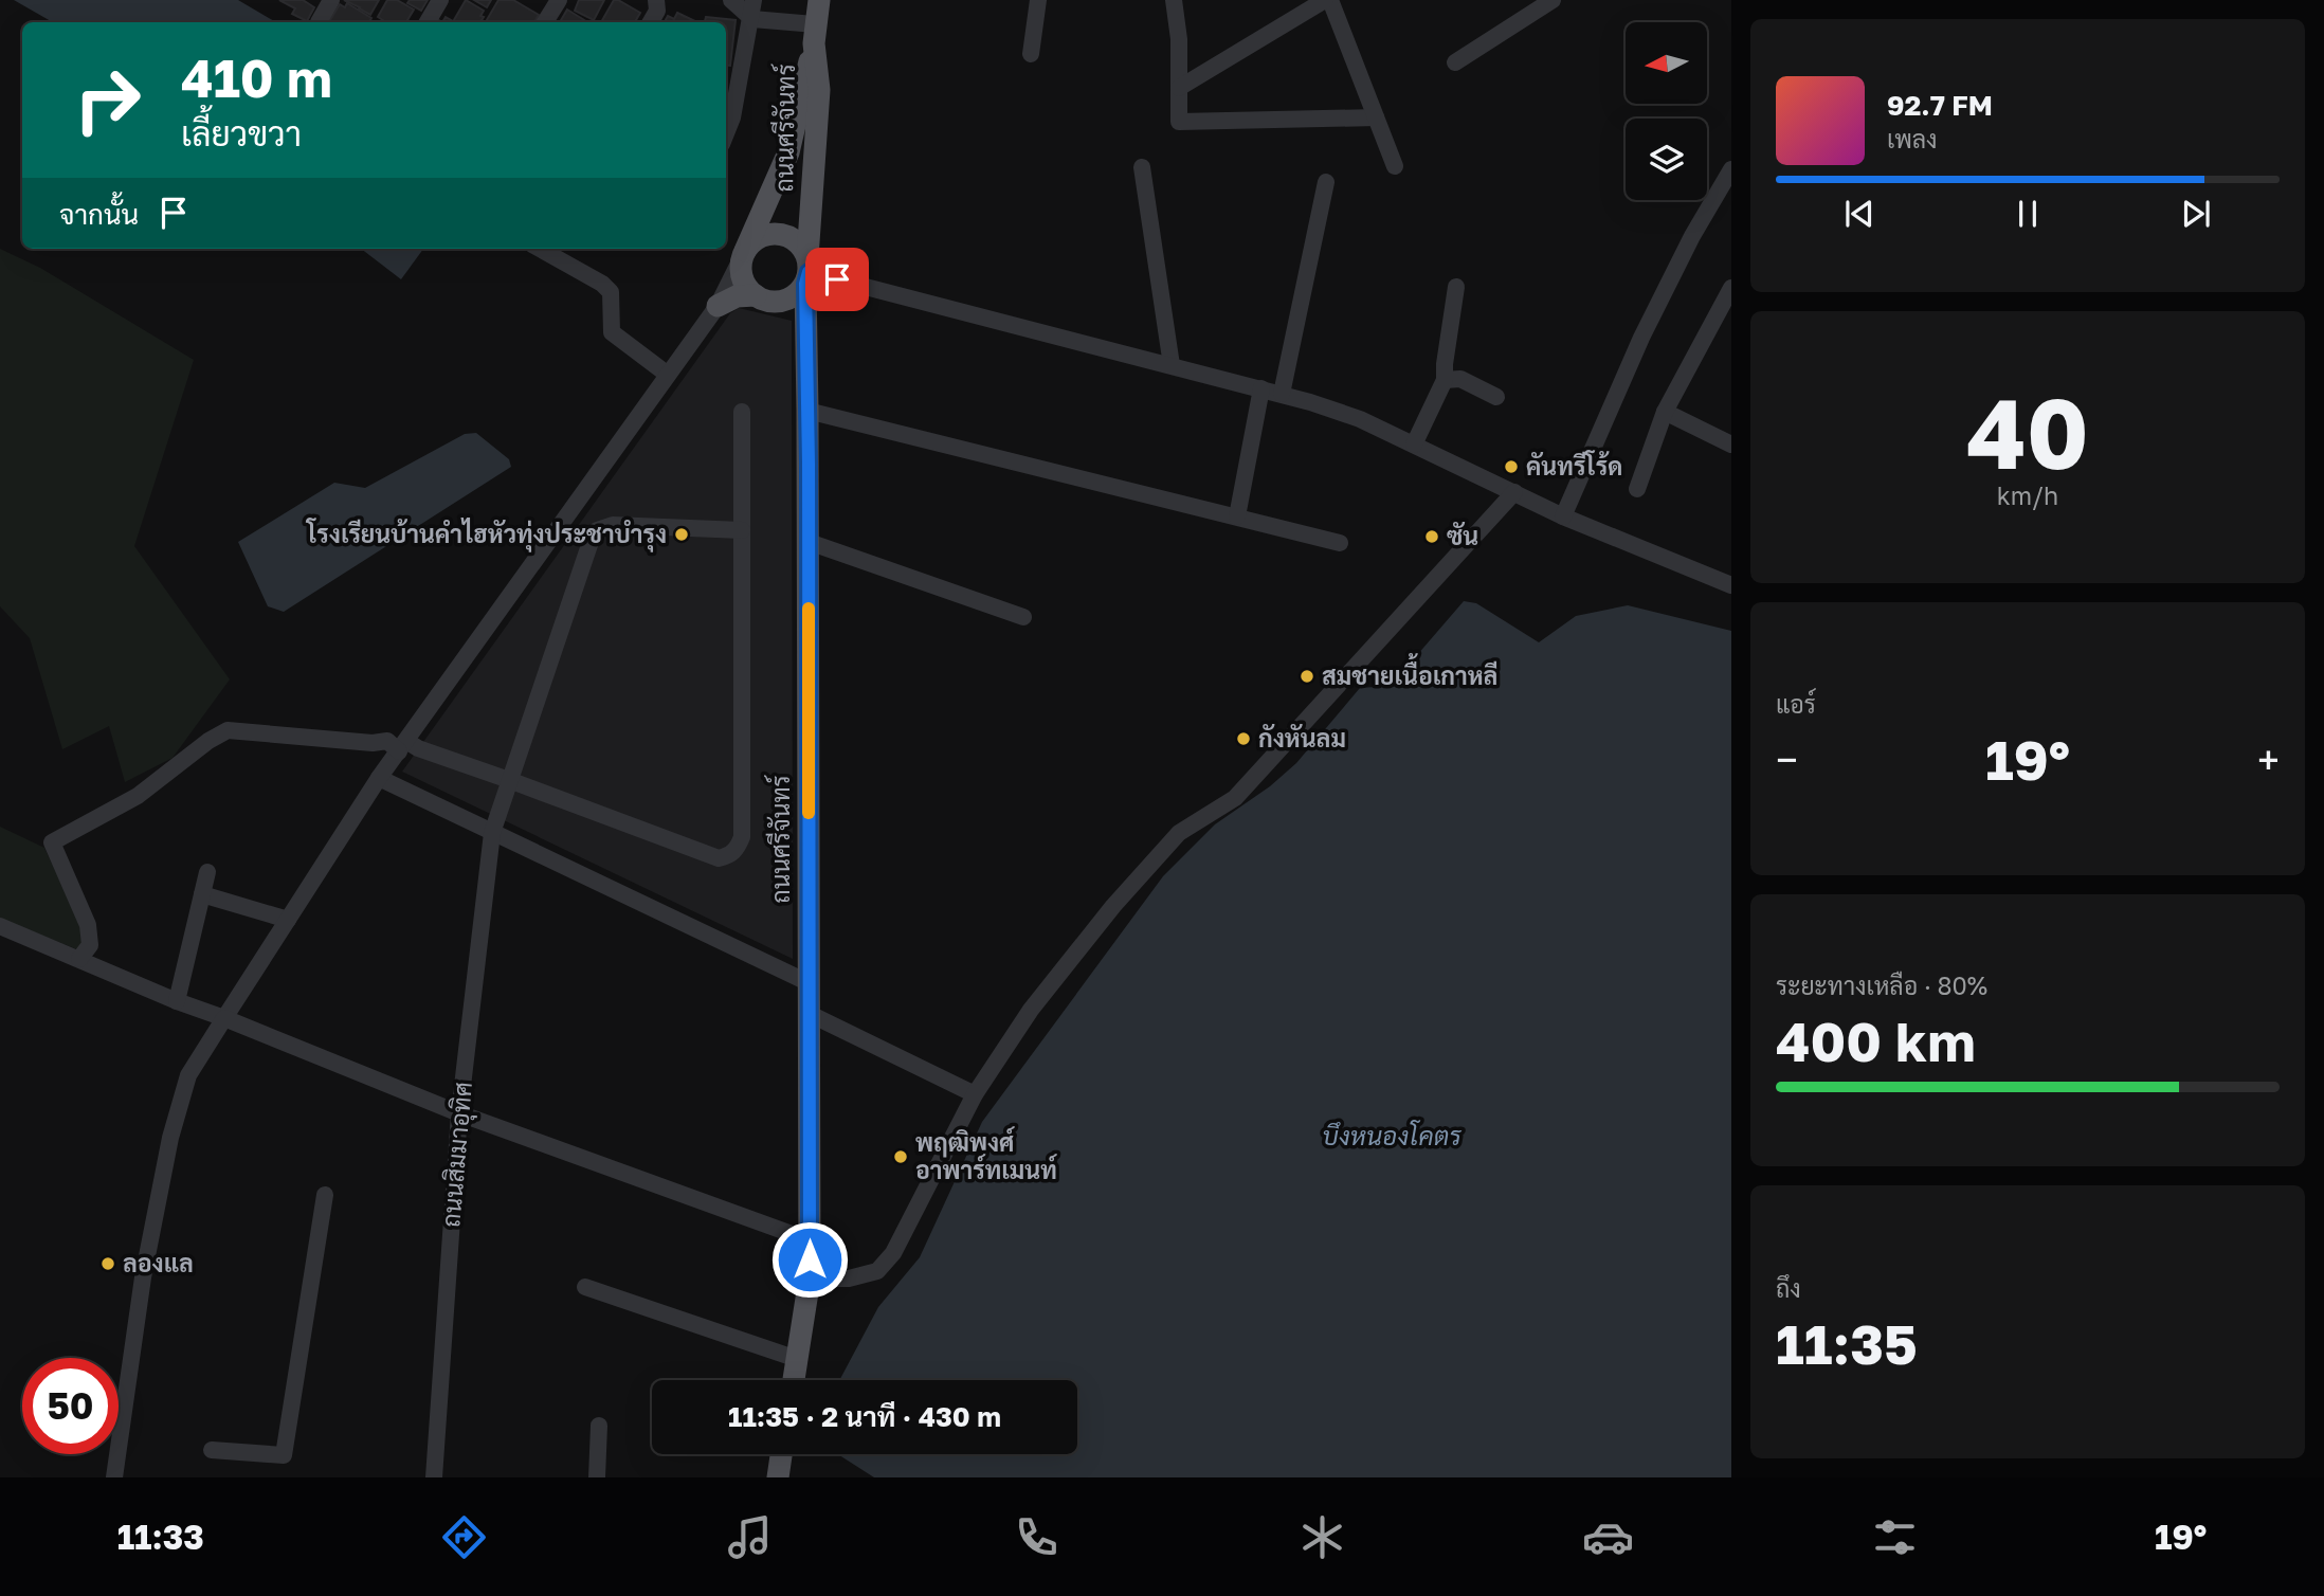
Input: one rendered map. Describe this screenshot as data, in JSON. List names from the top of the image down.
{
  "streets": {
    "main road": ["ถนนศรีจันทร์"],
    "street": ["ถนนสิมมาอุทิศ"]
  },
  "water": ["บึงหนองโคตร"],
  "places": [
    "คันทรีโร้ด",
    "โรงเรียนบ้านคำไฮหัวทุ่งประชาบำรุง",
    "ซัน",
    "สมชายเนื้อเกาหลี",
    "กังหันลม",
    "พฤฒิพงศ์ อาพาร์ทเมนท์",
    "ลองแล"
  ],
  "north": "left",
  "page": {
    "turn": ["410 m", "เลี้ยวขวา"],
    "song": ["92.7 FM", "เพลง"],
    "then": "จากนั้น",
    "tile": [
      ["40", "km/h"],
      "แอร์",
      ["ระยะทางเหลือ · 80%", "400 km"],
      ["ถึง", "11:35"]
    ],
    "heat": ["−", "19°", "+"],
    "limit": "50",
    "trip": "11:35 · 2 นาที · 430 m",
    "tabs": ["11:33", "19°"]
  }
}
